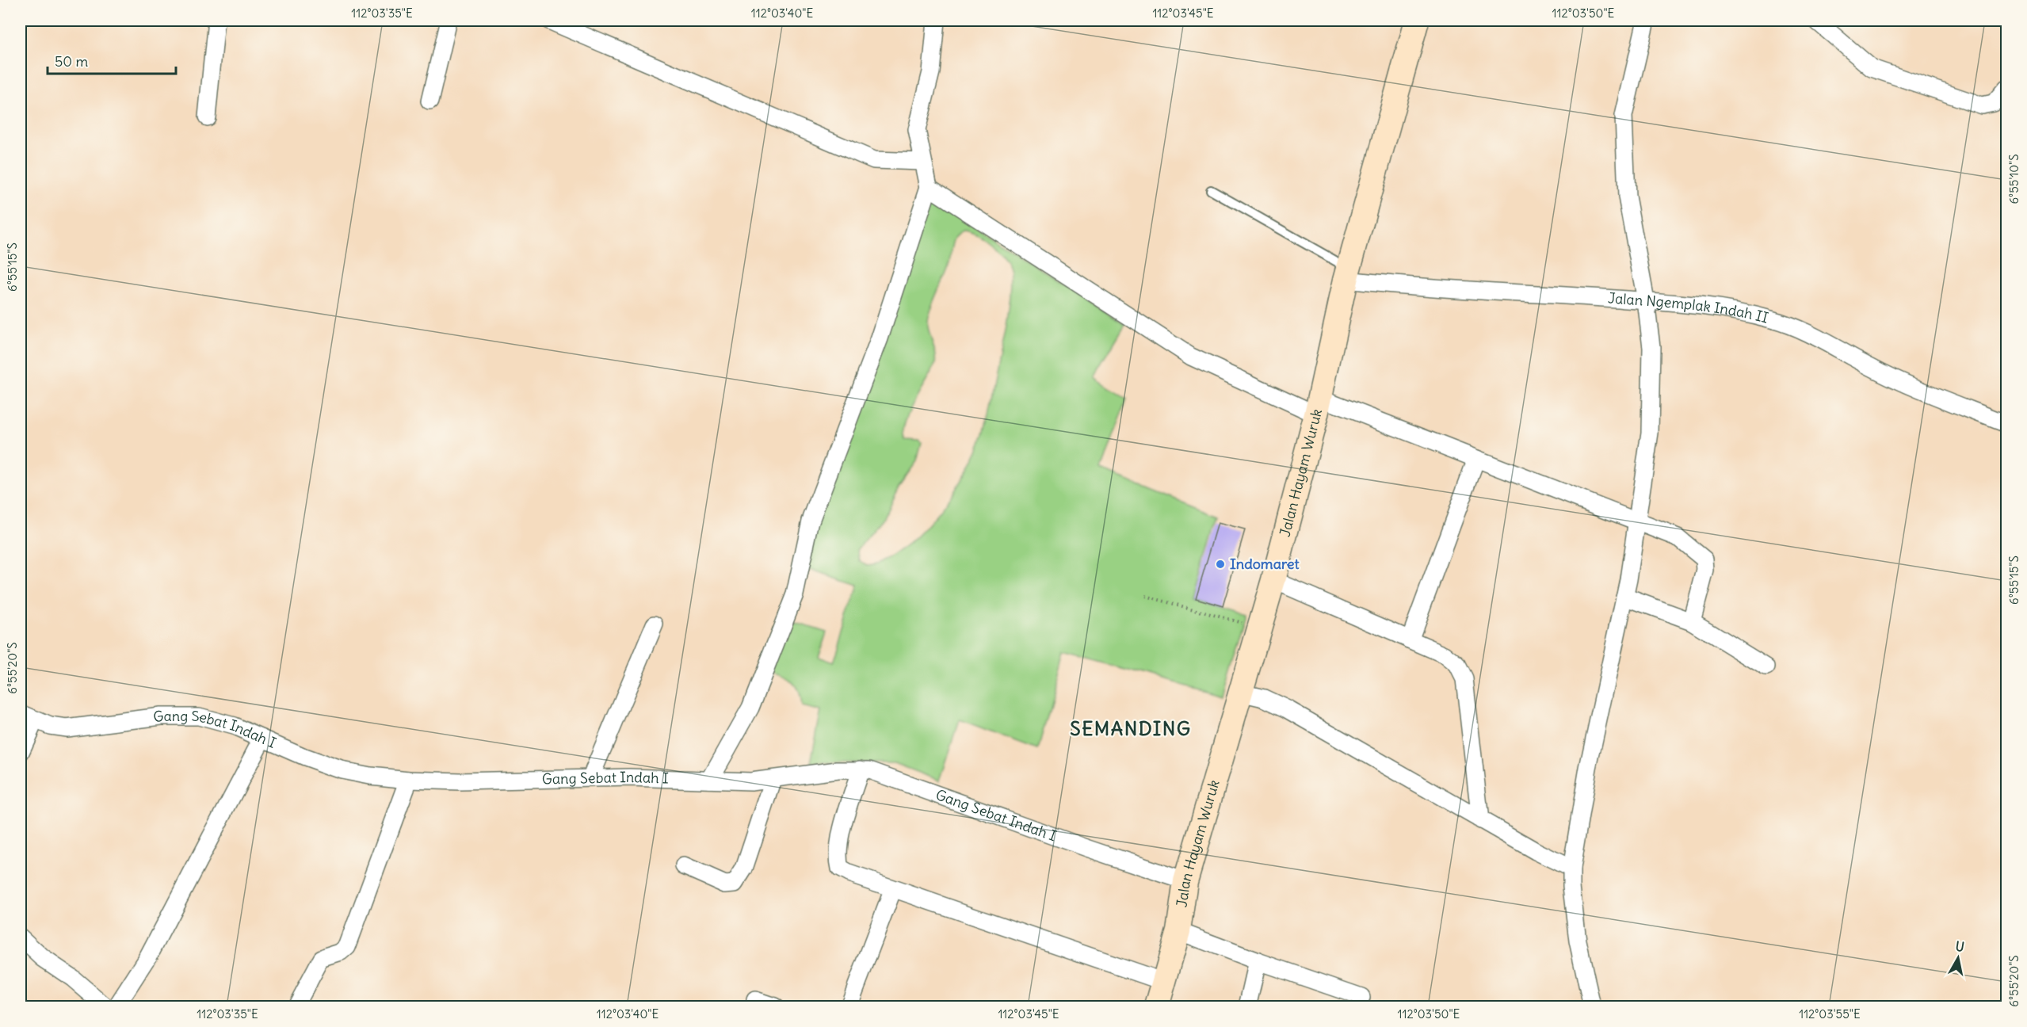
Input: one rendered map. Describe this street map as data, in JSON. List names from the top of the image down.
{
  "streets": {
    "main road": ["Jalan Hayam Wuruk"],
    "street": ["Jalan Ngemplak Indah II", "Gang Sebat Indah I"]
  },
  "crossings": [
    ["Jalan Ngemplak Indah II", "Jalan Hayam Wuruk"],
    ["Jalan Hayam Wuruk", "Gang Sebat Indah I"]
  ],
  "districts": ["SEMANDING"],
  "places": ["Indomaret"],
  "scale_bar": "50 m",
  "north": "top",
  "coordinates": [
    "112°03'35\"E",
    "112°03'40\"E",
    "112°03'45\"E",
    "112°03'50\"E",
    "6°55'10\"S",
    "6°55'15\"S",
    "6°55'20\"S",
    "112°03'55\"E"
  ]
}
